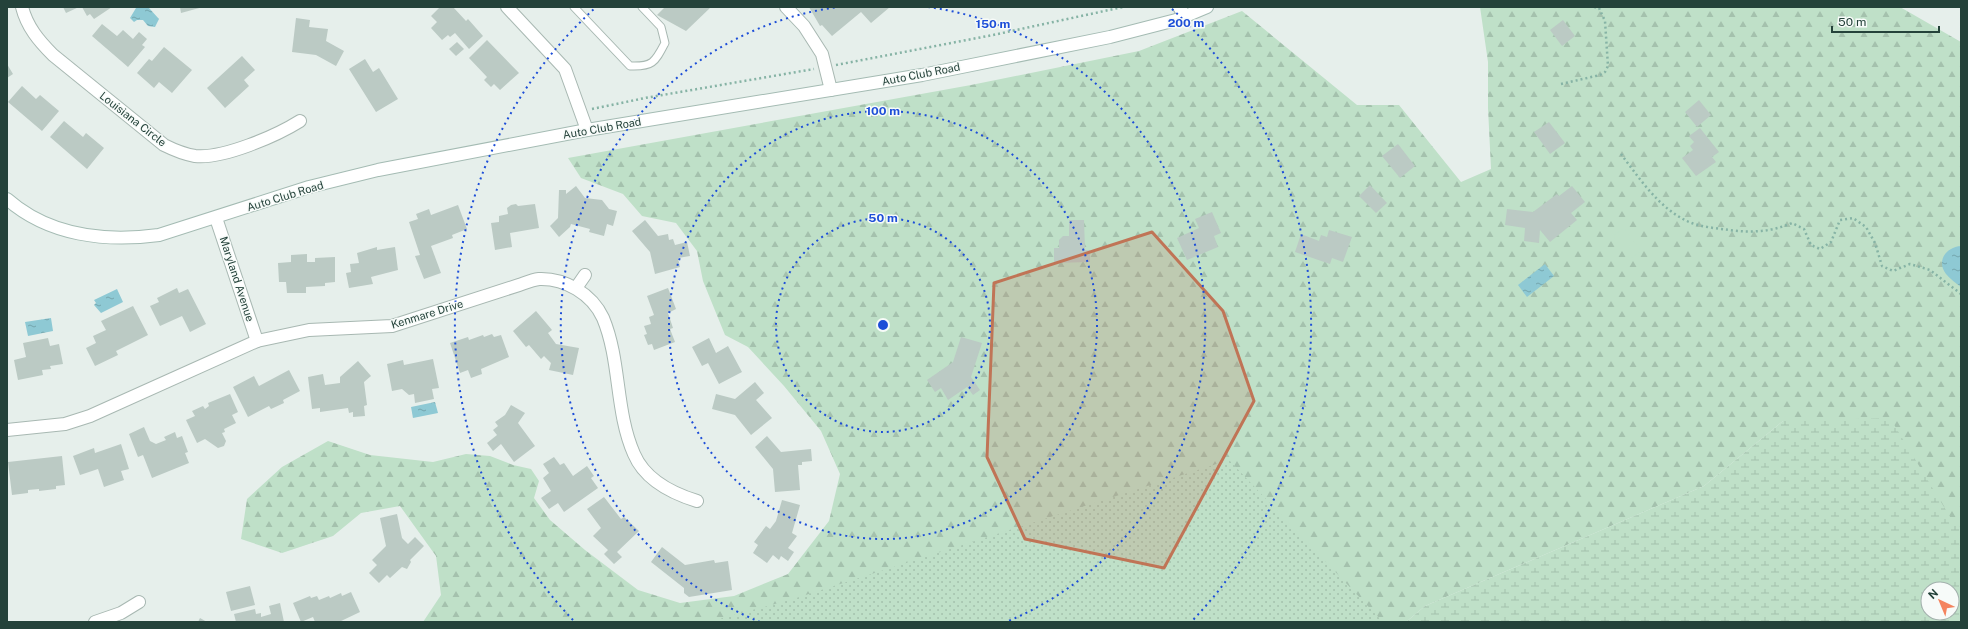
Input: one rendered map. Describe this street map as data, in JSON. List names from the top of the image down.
{
  "streets": {
    "street": [
      "Auto Club Road",
      "Louisiana Circle",
      "Maryland Avenue",
      "Kenmare Drive"
    ]
  },
  "crossings": [
    ["Auto Club Road", "Maryland Avenue"],
    ["Maryland Avenue", "Kenmare Drive"]
  ],
  "scale_bar": "50 m",
  "north": "top left",
  "rings": [
    "200 m",
    "150 m",
    "100 m",
    "50 m"
  ]
}
